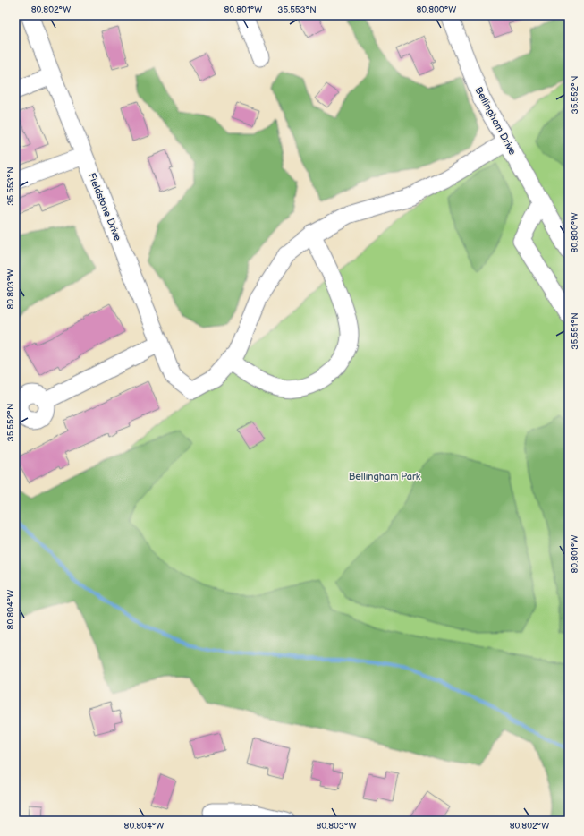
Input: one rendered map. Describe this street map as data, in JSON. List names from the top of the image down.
{
  "streets": {
    "street": ["Bellingham Drive", "Fieldstone Drive"]
  },
  "parks": ["Bellingham Park"],
  "coordinates": [
    "80.802°W",
    "80.801°W",
    "35.553°N",
    "80.800°W",
    "35.552°N",
    "80.803°W",
    "35.551°N",
    "80.804°W"
  ]
}
